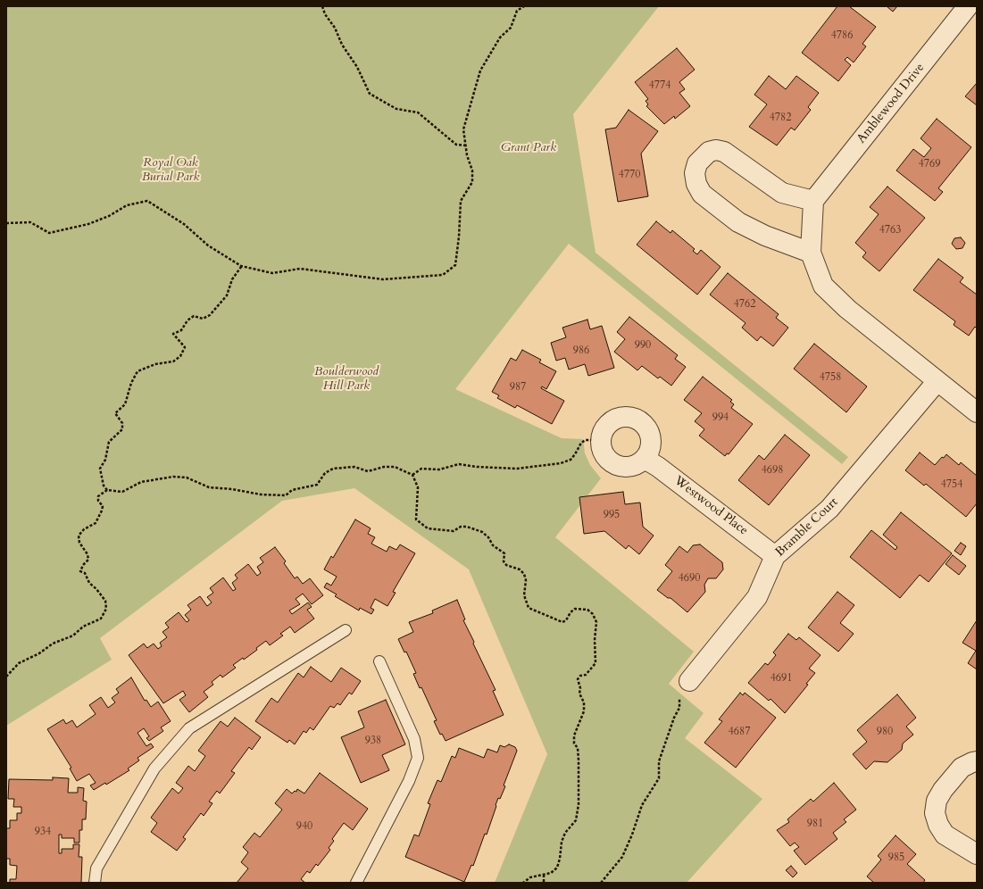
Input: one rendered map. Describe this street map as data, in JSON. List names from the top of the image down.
{
  "streets": {
    "street": ["Amblewood Drive", "Westwood Place", "Bramble Court"]
  },
  "crossings": [
    ["Westwood Place", "Bramble Court"]
  ],
  "parks": ["Grant Park", "Royal Oak Burial Park", "Boulderwood Hill Park"],
  "house_numbers": [
    "4786",
    "4774",
    "4782",
    "4769",
    "4770",
    "4763",
    "4762",
    "990",
    "986",
    "4758",
    "987",
    "994",
    "4698",
    "4754",
    "995",
    "4690",
    "4691",
    "4687",
    "980",
    "938",
    "981",
    "940",
    "934",
    "985"
  ]
}
